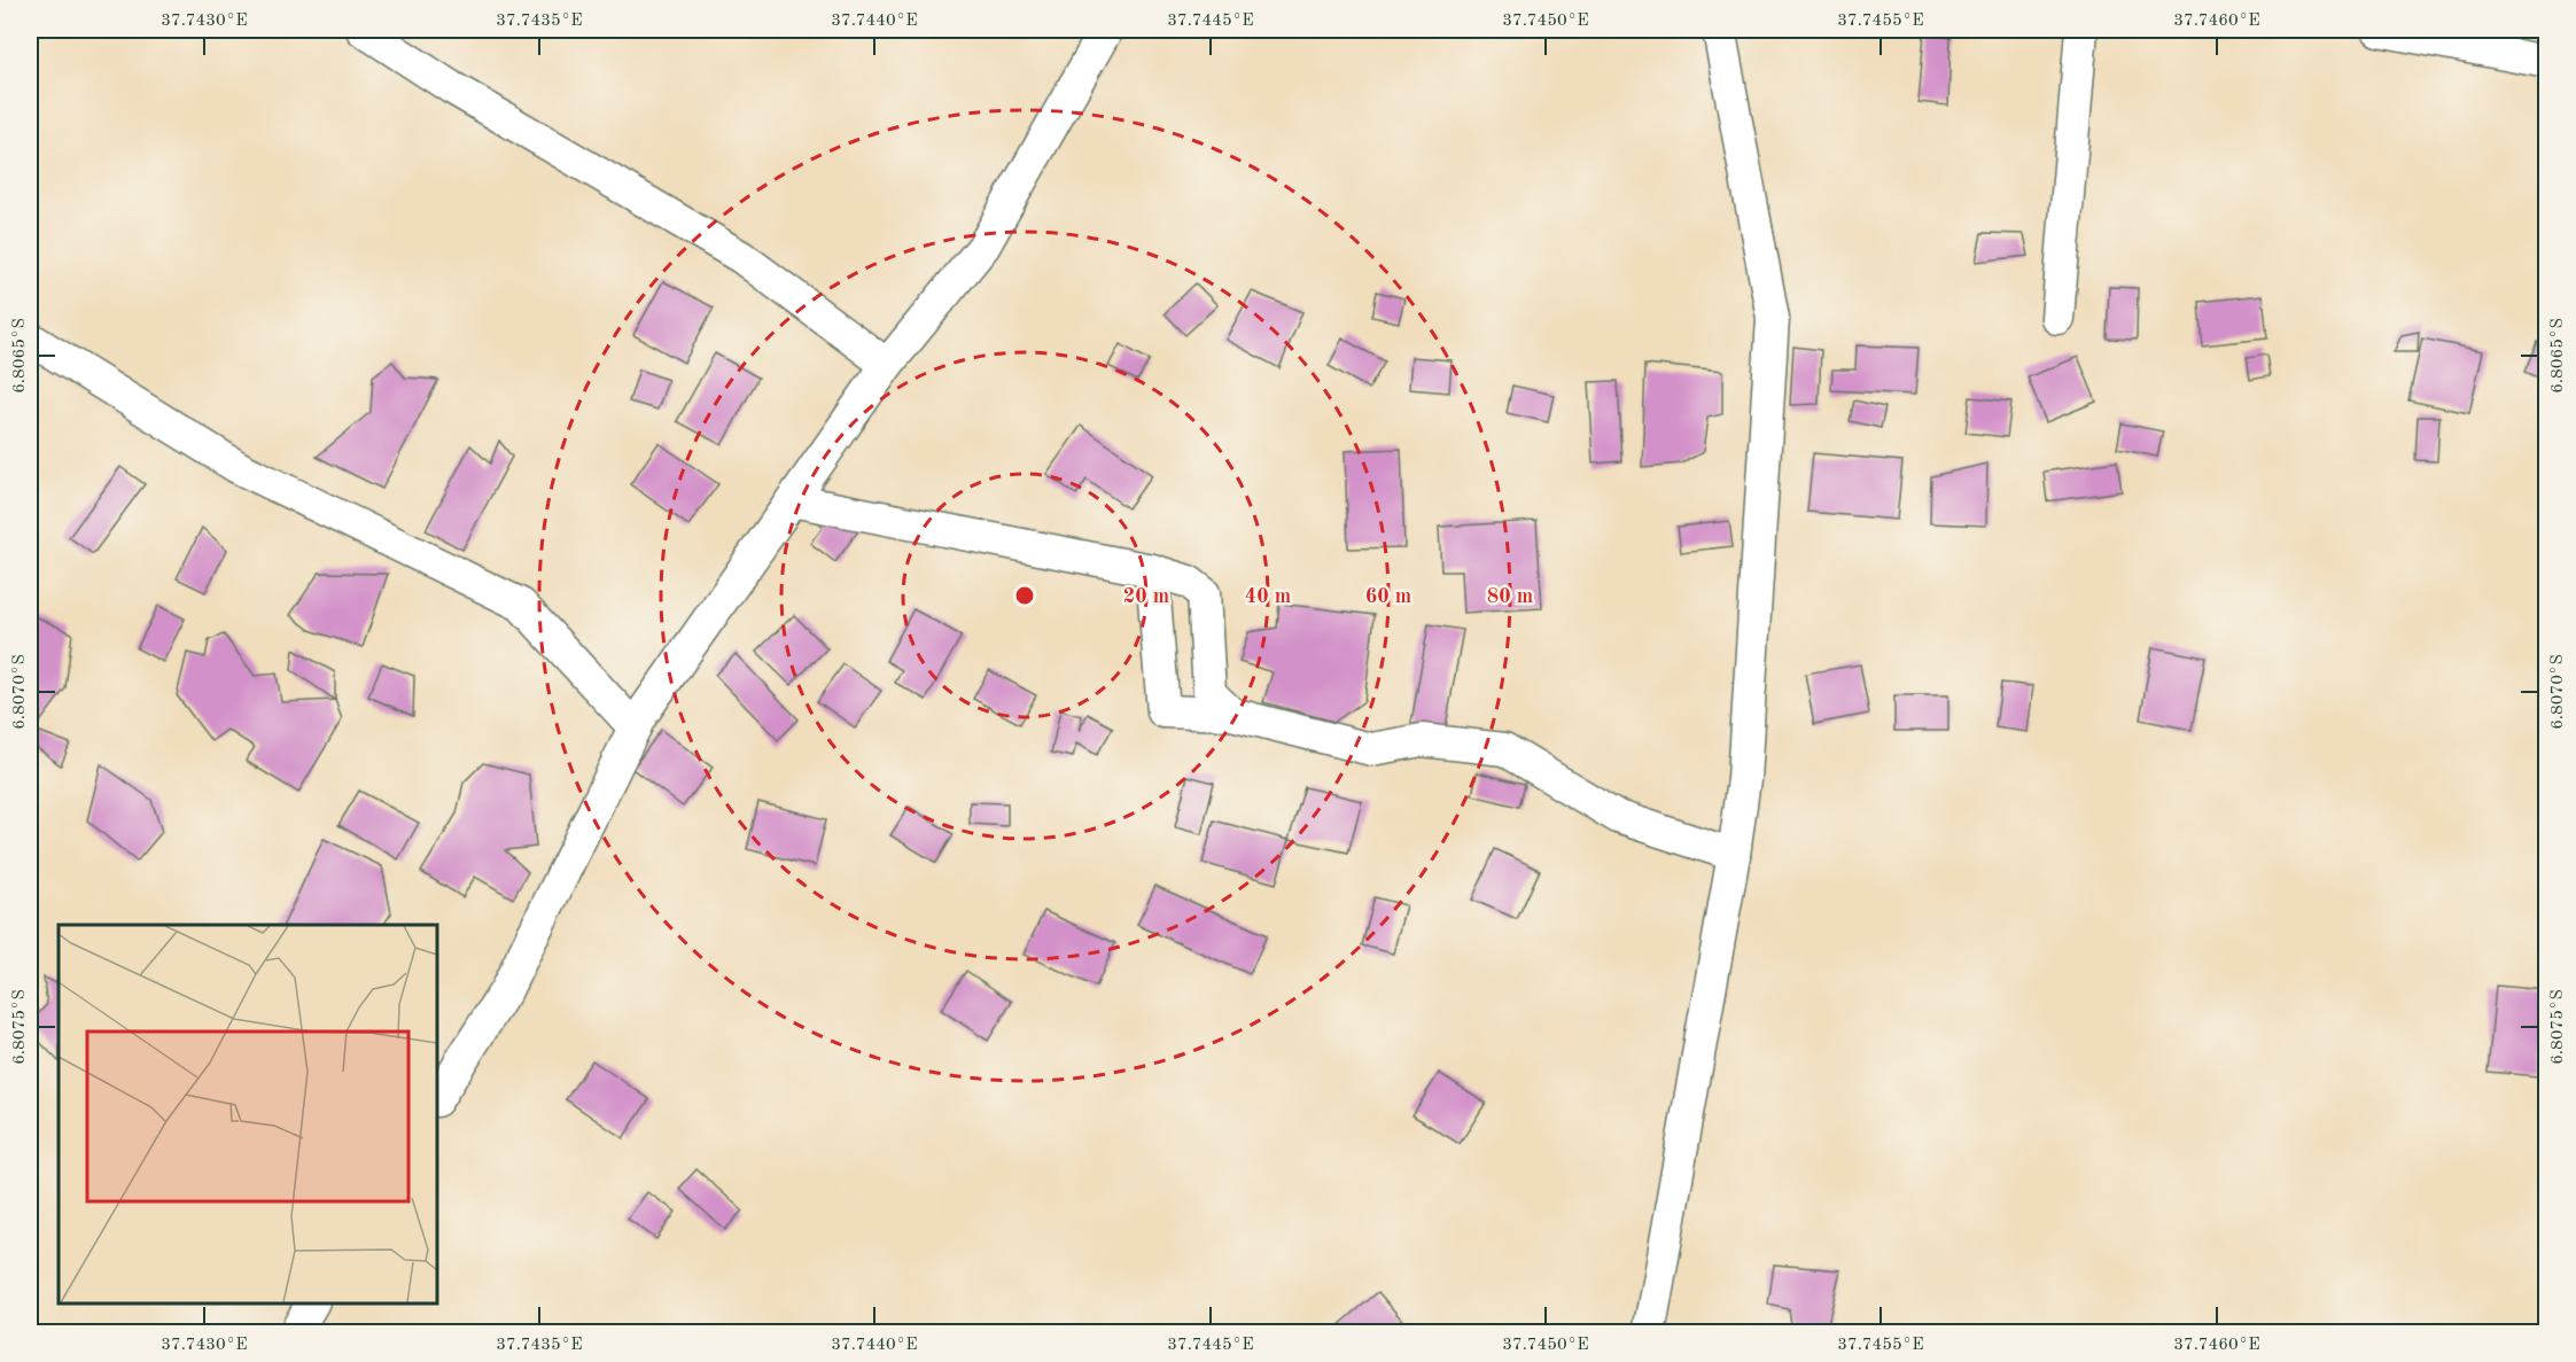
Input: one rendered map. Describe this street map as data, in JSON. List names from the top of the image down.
{
  "coordinates": [
    "37.7430°E",
    "37.7435°E",
    "37.7440°E",
    "37.7445°E",
    "37.7450°E",
    "37.7455°E",
    "37.7460°E",
    "6.8065°S",
    "6.8070°S",
    "6.8075°S"
  ],
  "rings": [
    "20 m",
    "40 m",
    "60 m",
    "80 m"
  ]
}
